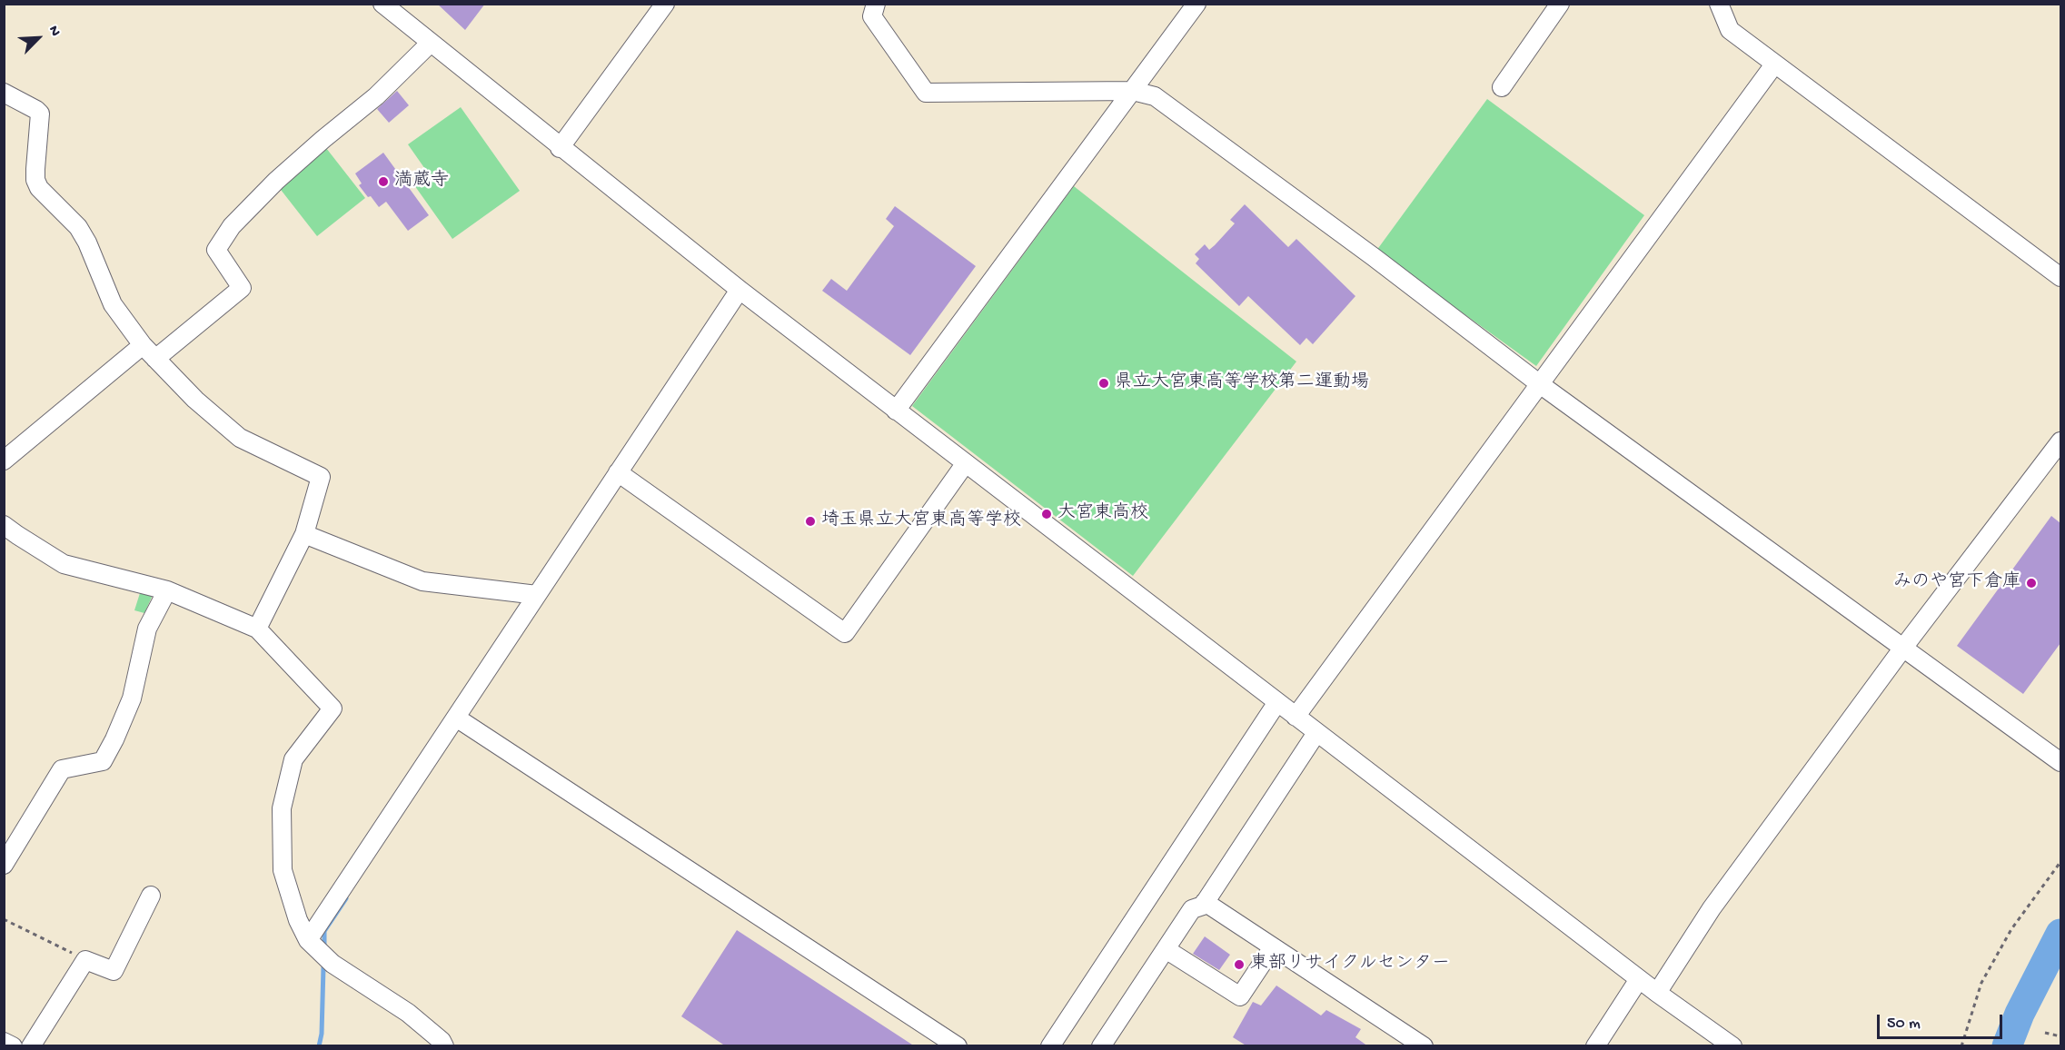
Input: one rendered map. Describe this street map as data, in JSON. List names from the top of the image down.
{
  "places": [
    "満蔵寺",
    "県立大宮東高等学校第二運動場",
    "大宮東高校",
    "埼玉県立大宮東高等学校",
    "みのや宮下倉庫",
    "東部リサイクルセンター"
  ],
  "scale_bar": "50 m",
  "north": "top right"
}
